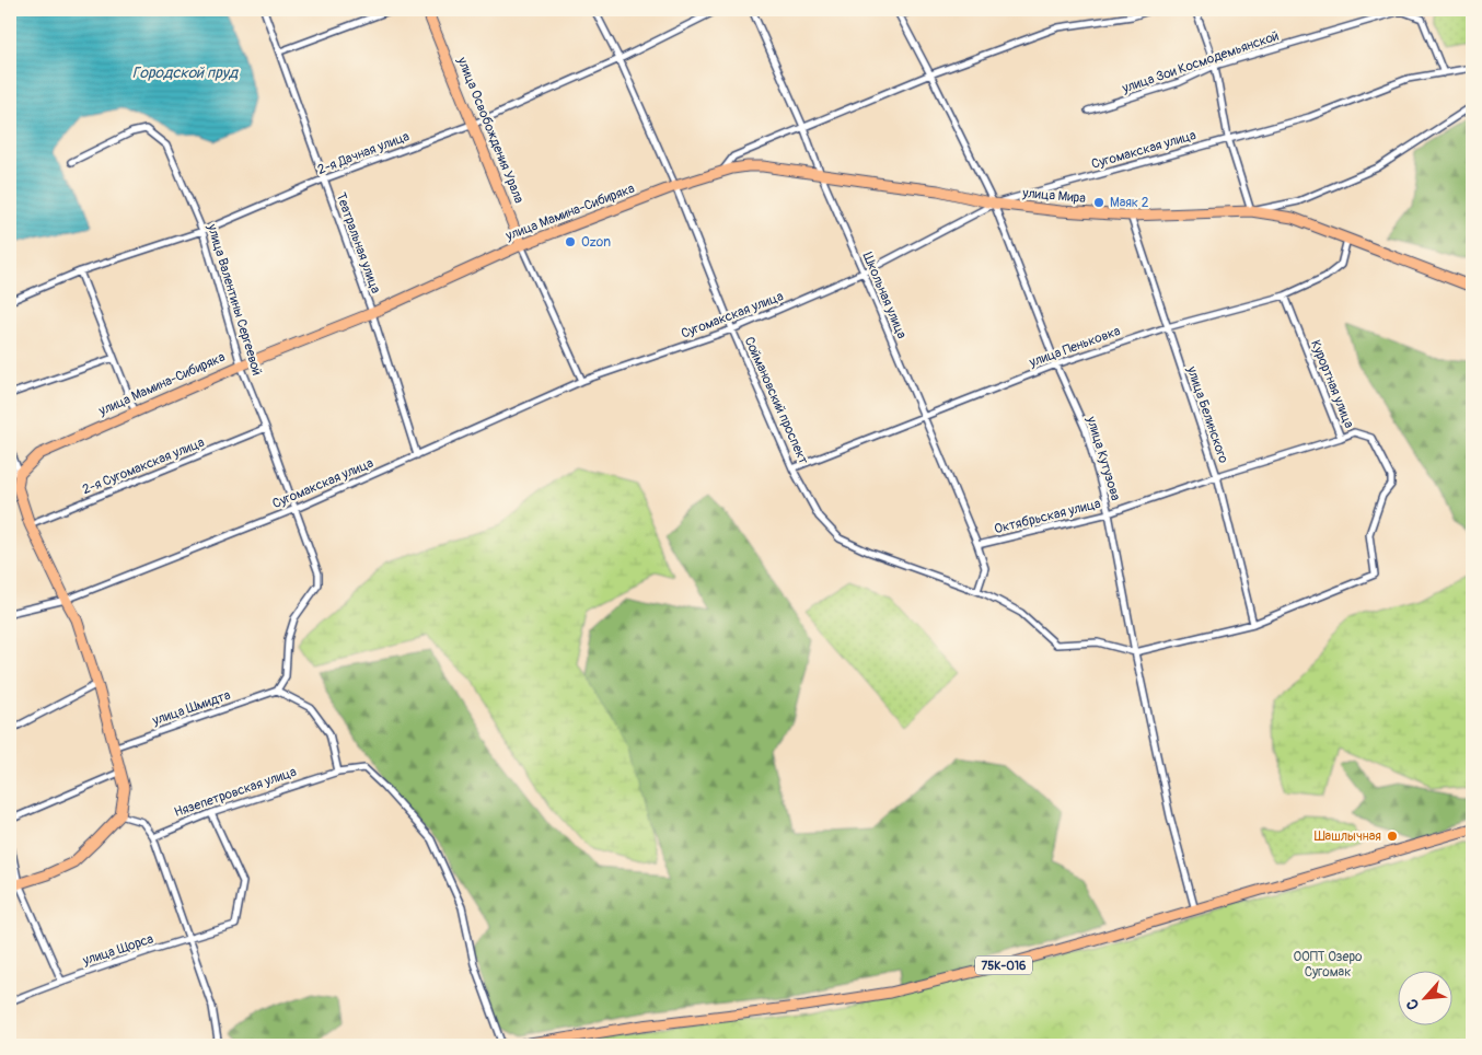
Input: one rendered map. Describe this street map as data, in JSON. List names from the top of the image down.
{
  "streets": {
    "main road": [
      "улица Освобождения Урала",
      "улица Мира",
      "улица Мамина-Сибиряка",
      "75К-016"
    ],
    "street": [
      "улица Зои Космодемьянской",
      "Сугомакская улица",
      "2-я Дачная улица",
      "Театральная улица",
      "Школьная улица",
      "улица Валентины Сергеевой",
      "улица Пеньковка",
      "Курортная улица",
      "Соймановский проспект",
      "улица Белинского",
      "улица Кутузова",
      "2-я Сугомакская улица",
      "Октябрьская улица",
      "улица Шмидта",
      "Нязепетровская улица",
      "улица Щорса"
    ]
  },
  "crossings": [
    ["улица Зои Космодемьянской", "Сугомакская улица"],
    ["улица Освобождения Урала", "Сугомакская улица"],
    ["улица Освобождения Урала", "2-я Дачная улица"],
    ["улица Освобождения Урала", "улица Мамина-Сибиряка"],
    ["Сугомакская улица", "улица Мира"],
    ["Сугомакская улица", "Театральная улица"],
    ["Сугомакская улица", "Школьная улица"],
    ["Сугомакская улица", "улица Валентины Сергеевой"],
    ["Сугомакская улица", "Соймановский проспект"],
    ["Сугомакская улица", "улица Кутузова"],
    ["2-я Дачная улица", "Театральная улица"],
    ["2-я Дачная улица", "улица Валентины Сергеевой"],
    ["2-я Дачная улица", "Соймановский проспект"],
    ["улица Мира", "улица Мамина-Сибиряка"],
    ["улица Мира", "Школьная улица"],
    ["улица Мира", "улица Пеньковка"],
    ["улица Мира", "улица Белинского"],
    ["улица Мира", "улица Кутузова"],
    ["улица Мамина-Сибиряка", "Театральная улица"],
    ["улица Мамина-Сибиряка", "Школьная улица"],
    ["улица Мамина-Сибиряка", "улица Валентины Сергеевой"],
    ["улица Мамина-Сибиряка", "Соймановский проспект"],
    ["улица Мамина-Сибиряка", "улица Кутузова"],
    ["Школьная улица", "улица Пеньковка"],
    ["Школьная улица", "Соймановский проспект"],
    ["Школьная улица", "Октябрьская улица"],
    ["улица Валентины Сергеевой", "2-я Сугомакская улица"],
    ["улица Валентины Сергеевой", "улица Шмидта"],
    ["улица Пеньковка", "Курортная улица"],
    ["улица Пеньковка", "Соймановский проспект"],
    ["улица Пеньковка", "улица Белинского"],
    ["улица Пеньковка", "улица Кутузова"],
    ["Курортная улица", "улица Белинского"],
    ["Курортная улица", "Октябрьская улица"],
    ["Соймановский проспект", "улица Кутузова"],
    ["улица Белинского", "Октябрьская улица"],
    ["улица Кутузова", "Октябрьская улица"],
    ["улица Кутузова", "75К-016"],
    ["Нязепетровская улица", "улица Щорса"]
  ],
  "water": ["Городской пруд"],
  "parks": ["ООПТ Озеро Сугомак"],
  "places": ["Маяк 2", "Ozon", "Шашлычная"],
  "north": "bottom left"
}
